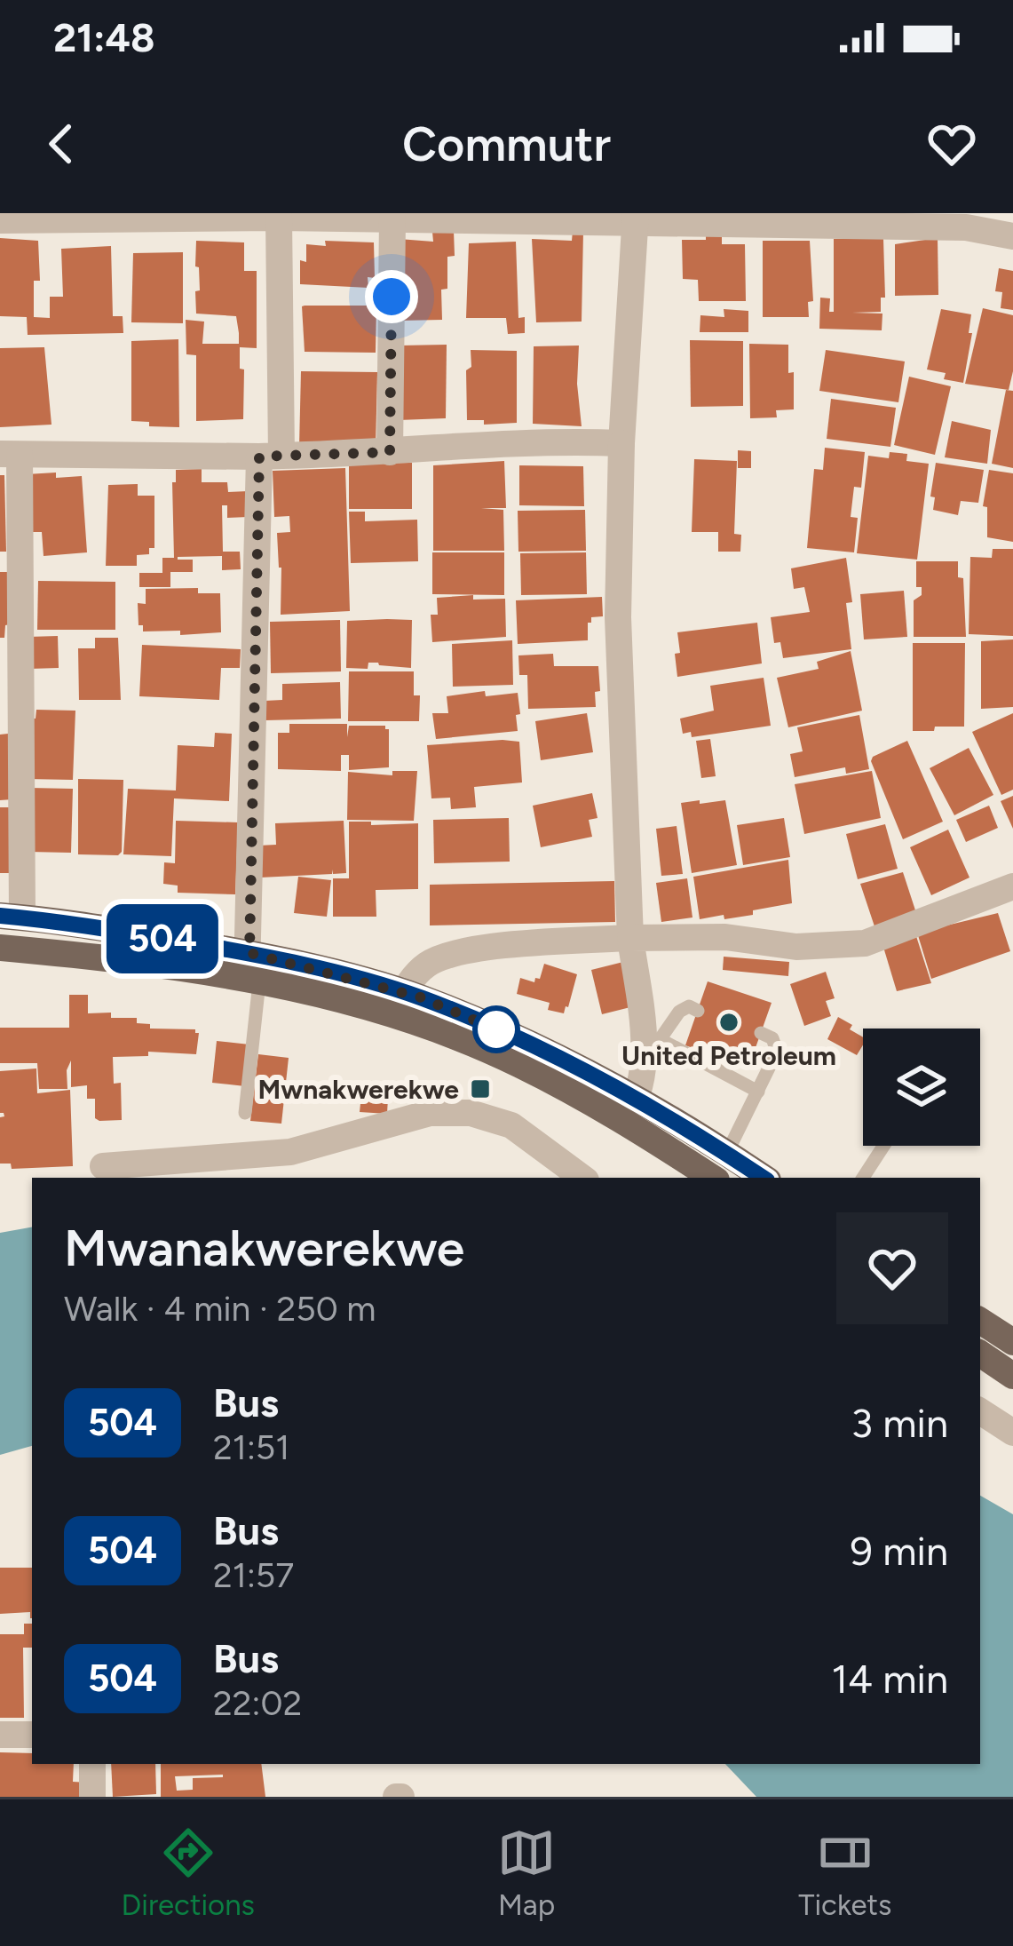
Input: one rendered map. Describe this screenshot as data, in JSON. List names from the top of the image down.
{
  "places": {
    "other": ["United Petroleum"],
    "transit": ["Mwnakwerekwe"]
  },
  "lines": ["bus line 504"],
  "page": {
    "status": "21:48",
    "header": "Commutr",
    "on_map": "504",
    "heading": ["Mwanakwerekwe", "Walk · 4 min · 250 m"],
    "list": [
      {
        "mark": "504",
        "name": "Bus",
        "note": "21:51",
        "value": "3 min"
      },
      {
        "mark": "504",
        "name": "Bus",
        "note": "21:57",
        "value": "9 min"
      },
      {
        "mark": "504",
        "name": "Bus",
        "note": "22:02",
        "value": "14 min"
      }
    ],
    "tabs": ["Directions", "Map", "Tickets"]
  }
}
